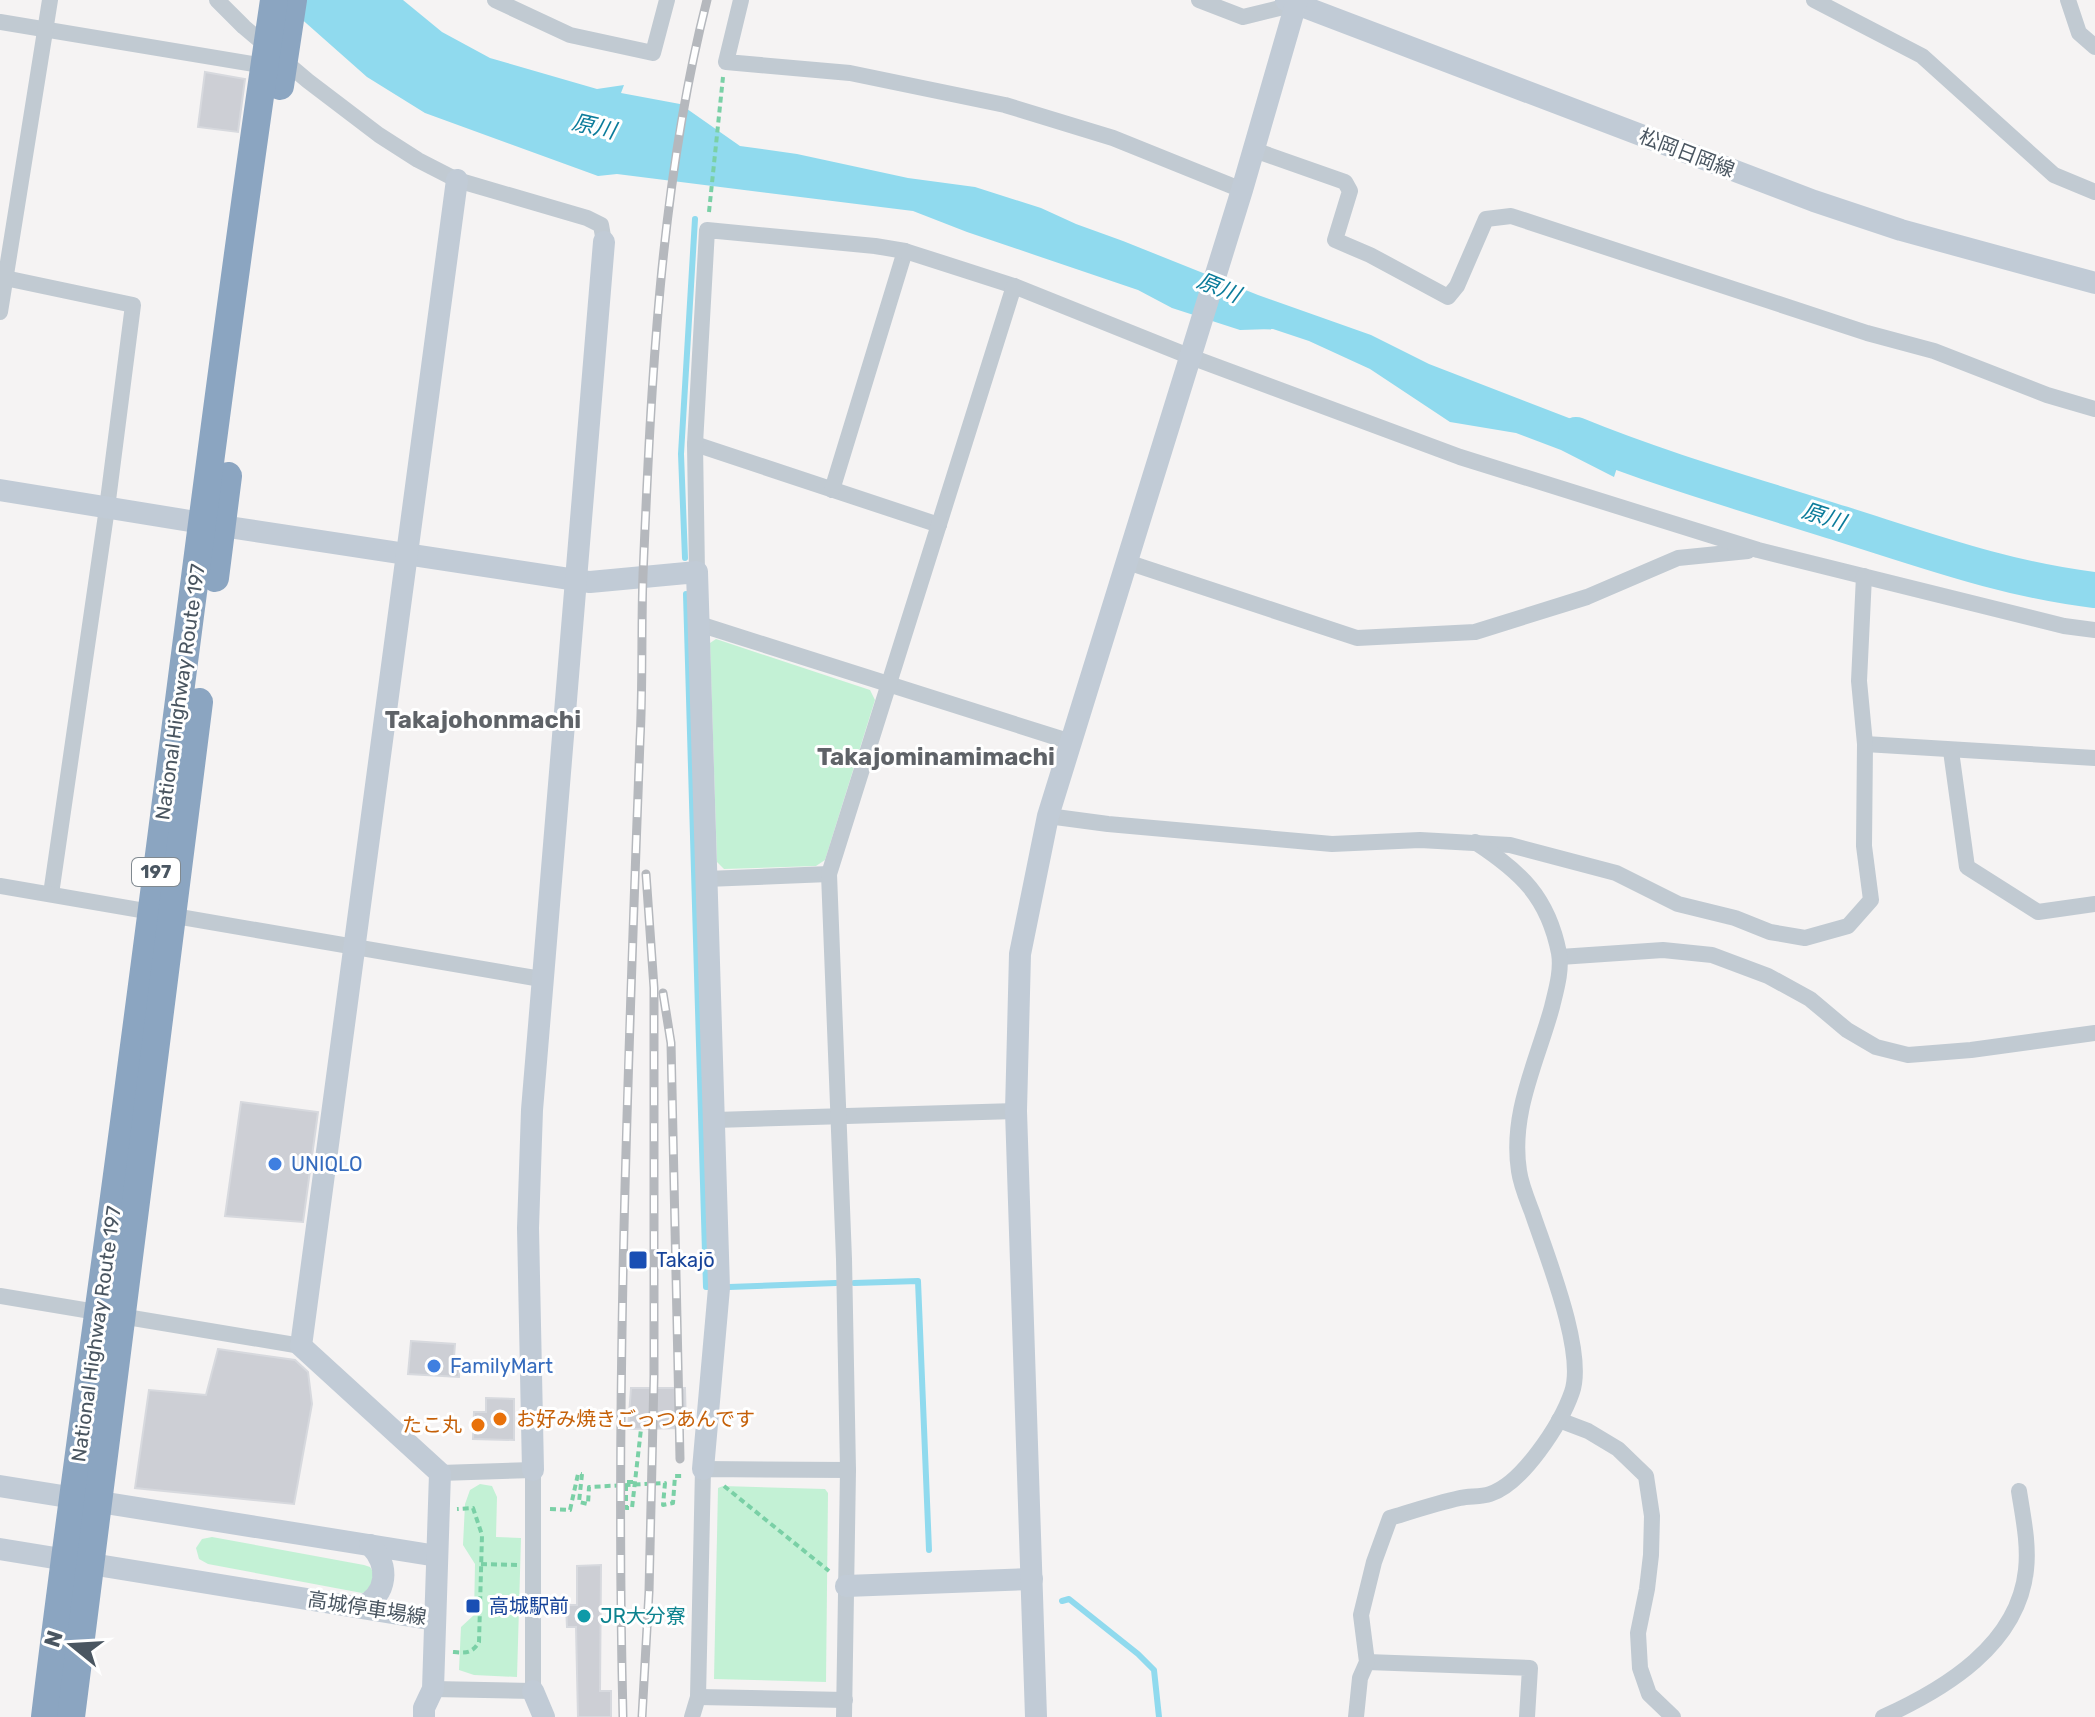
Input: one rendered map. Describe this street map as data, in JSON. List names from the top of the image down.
{
  "streets": {
    "highway": ["National Highway Route 197", "197"],
    "street": ["松岡日岡線", "高城停車場線"]
  },
  "crossings": [
    ["National Highway Route 197", "高城停車場線"]
  ],
  "districts": ["Takajohonmachi", "Takajominamimachi"],
  "water": ["原川"],
  "places": {
    "other": [
      "UNIQLO",
      "FamilyMart",
      "お好み焼きごっつあんです",
      "たこ丸",
      "JR大分寮"
    ],
    "transit": ["Takajō", "高城駅前"]
  },
  "north": "left"
}
